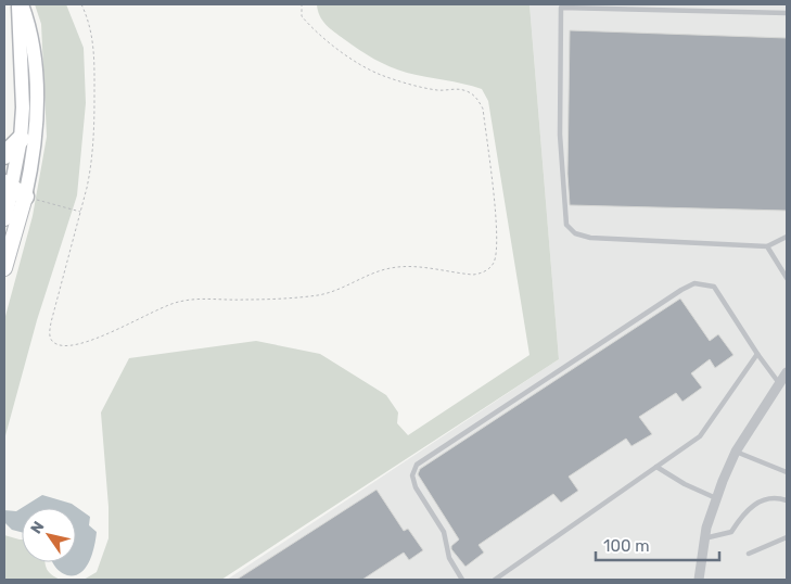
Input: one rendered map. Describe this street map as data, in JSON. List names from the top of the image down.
{
  "scale_bar": "100 m",
  "north": "top left"
}
